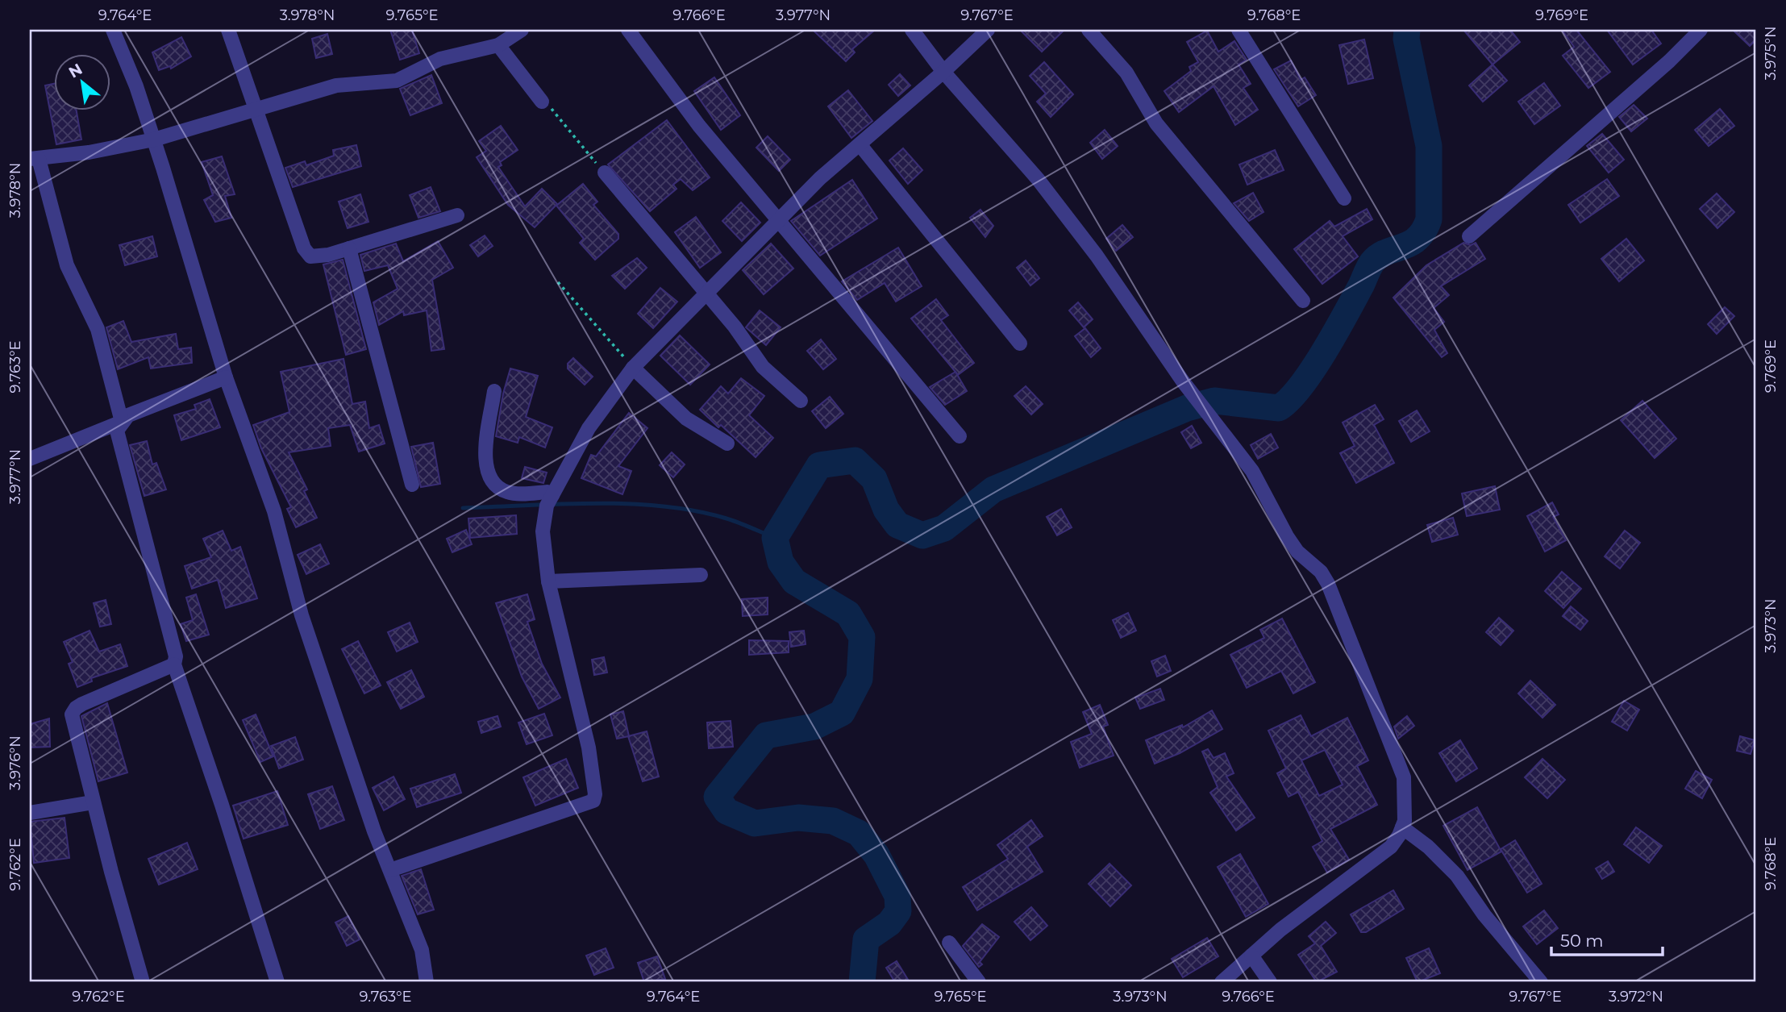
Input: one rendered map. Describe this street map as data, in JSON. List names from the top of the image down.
{
  "scale_bar": "50 m",
  "north": "top left",
  "coordinates": [
    "9.764°E",
    "3.978°N",
    "9.765°E",
    "9.766°E",
    "3.977°N",
    "9.767°E",
    "9.768°E",
    "9.769°E",
    "3.975°N",
    "9.763°E",
    "3.973°N",
    "3.976°N",
    "9.762°E",
    "3.972°N"
  ]
}
